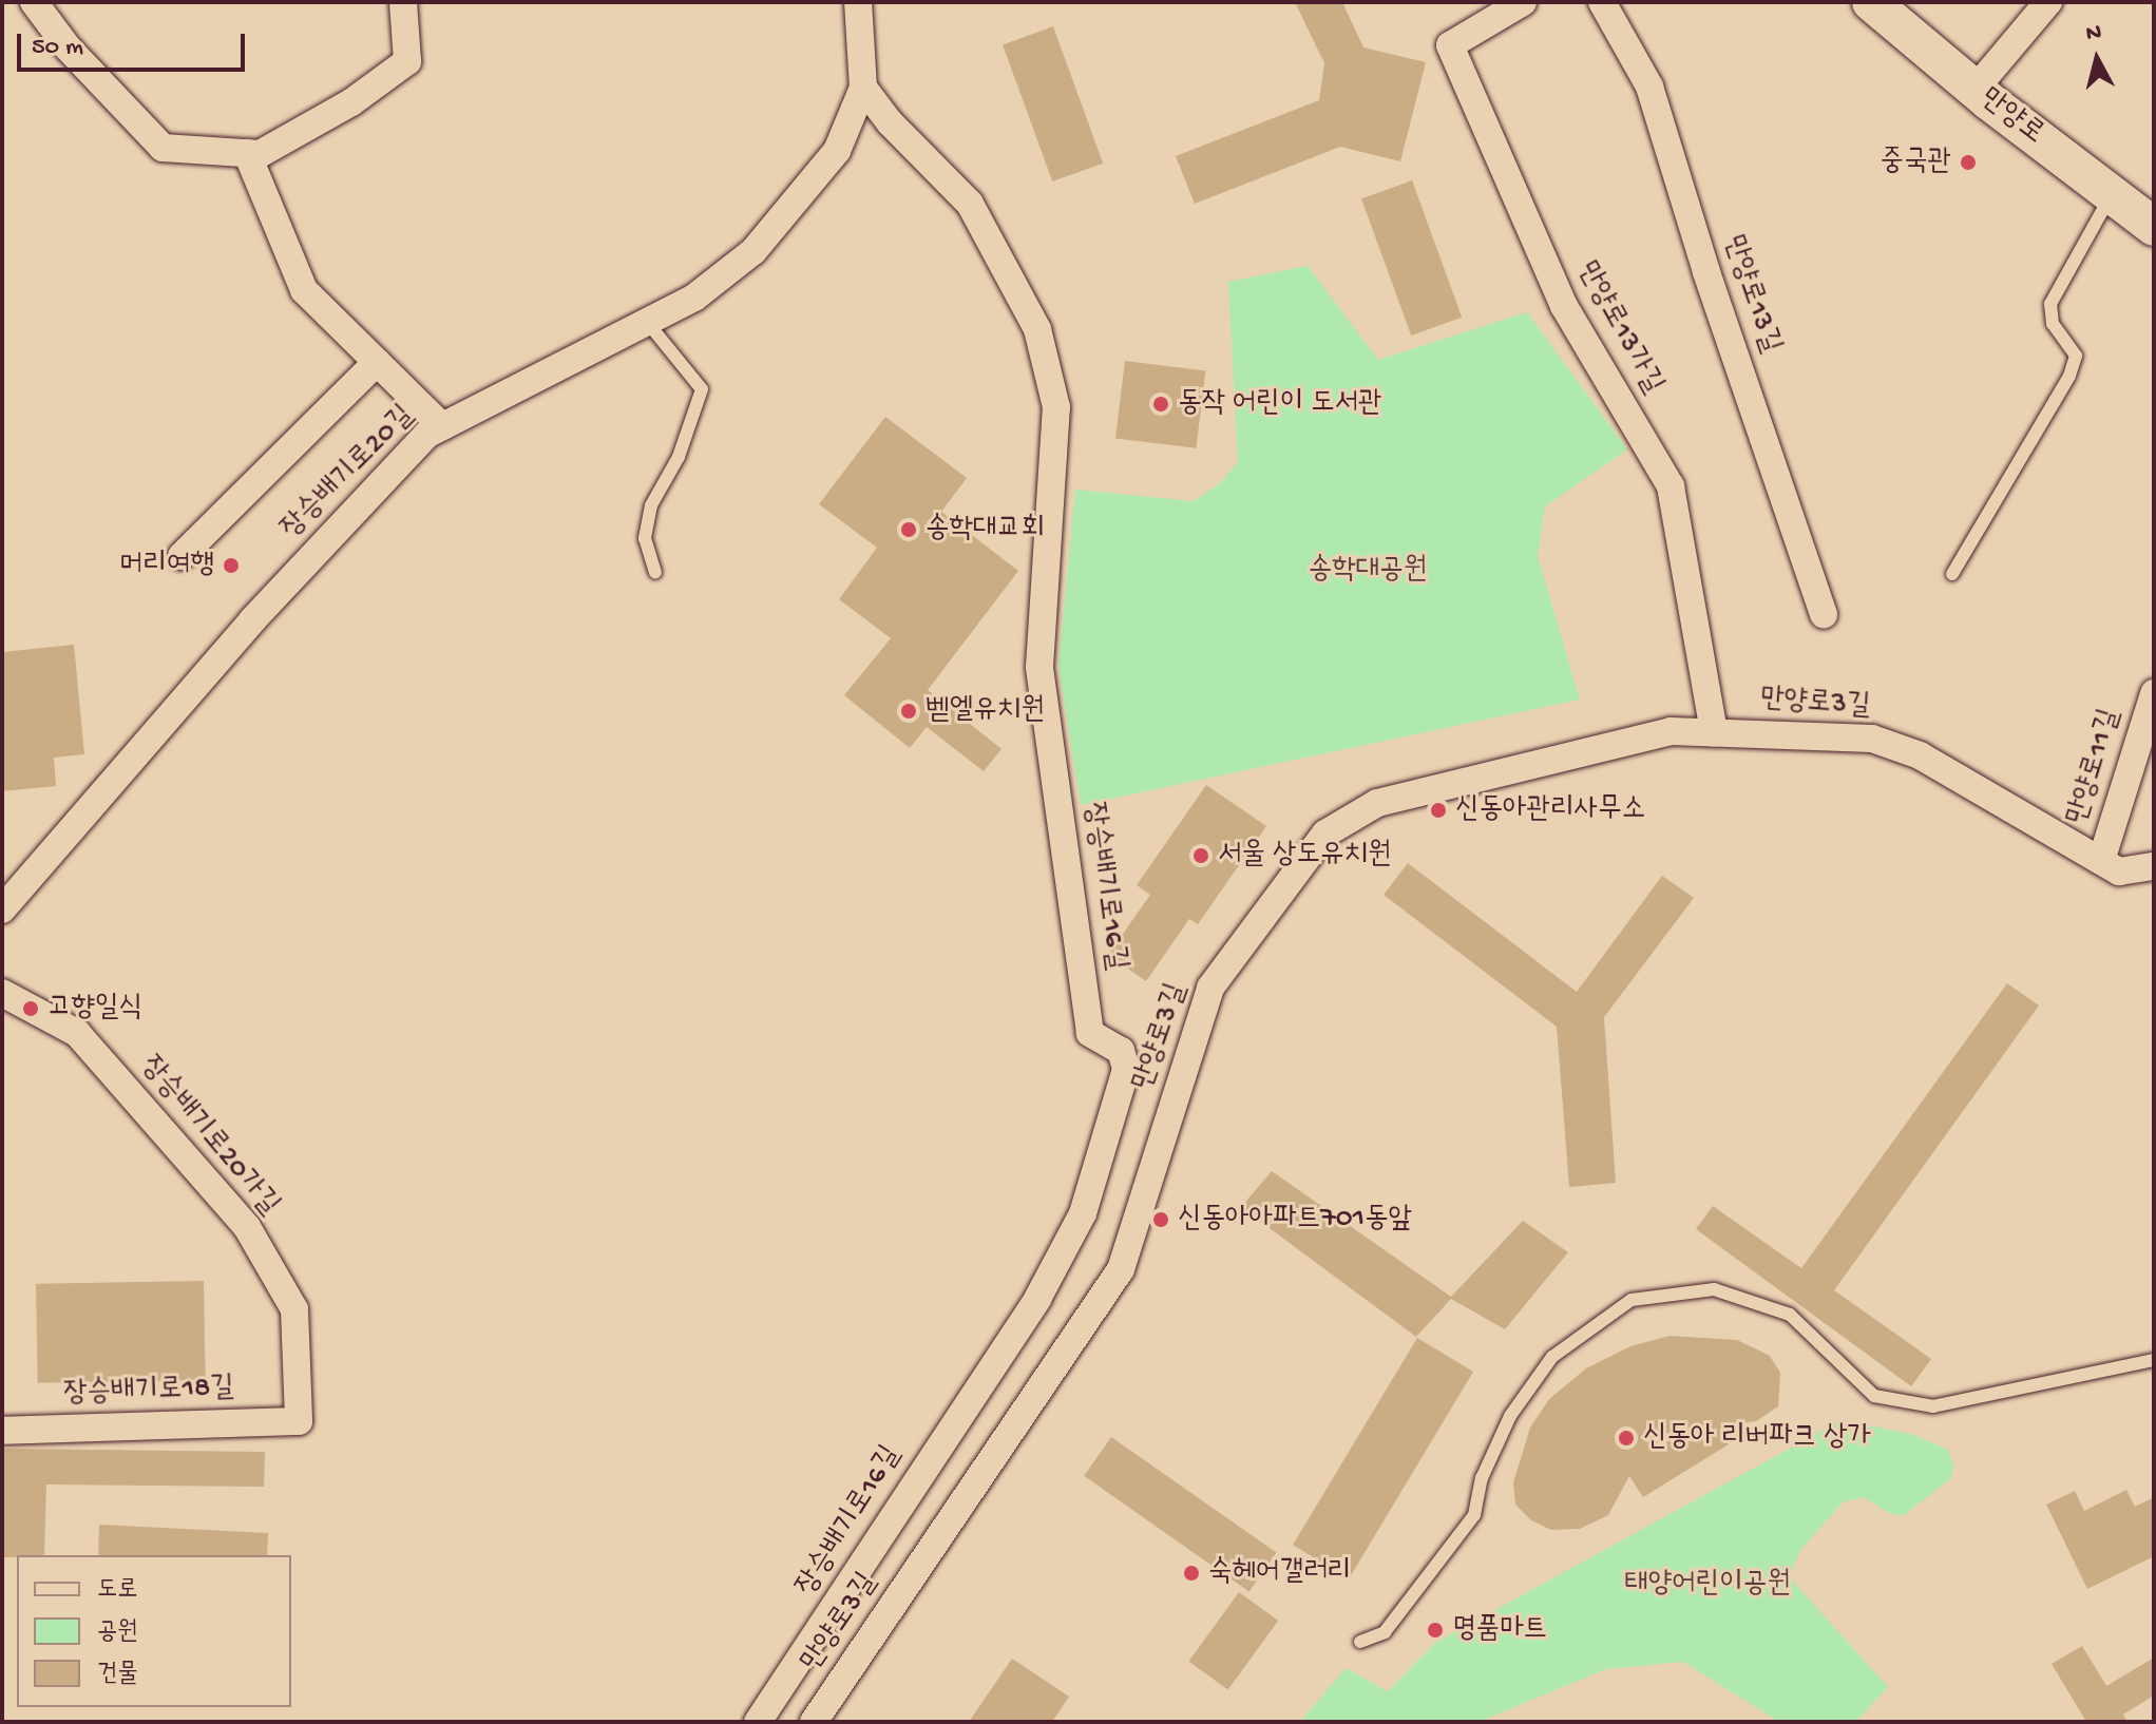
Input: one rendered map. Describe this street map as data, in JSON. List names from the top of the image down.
{
  "streets": {
    "street": [
      "만양로",
      "만양로13길",
      "만양로13가길",
      "장승배기로20길",
      "만양로3길",
      "만양로11길",
      "장승배기로16길",
      "장승배기로20가길",
      "장승배기로18길"
    ]
  },
  "crossings": [
    ["만양로13가길", "만양로3길"],
    ["장승배기로20길", "장승배기로16길"],
    ["만양로3길", "만양로11길"],
    ["장승배기로20가길", "장승배기로18길"]
  ],
  "parks": ["송학대공원", "태양어린이공원"],
  "places": [
    "중국관",
    "동작 어린이 도서관",
    "송학대교회",
    "머리여행",
    "벧엘유치원",
    "신동아관리사무소",
    "서울 상도유치원",
    "고향일식",
    "신동아아파트701동앞",
    "신동아 리버파크 상가",
    "숙헤어갤러리",
    "명품마트"
  ],
  "legend": ["도로", "공원", "건물"],
  "scale_bar": "50 m",
  "north": "top"
}
